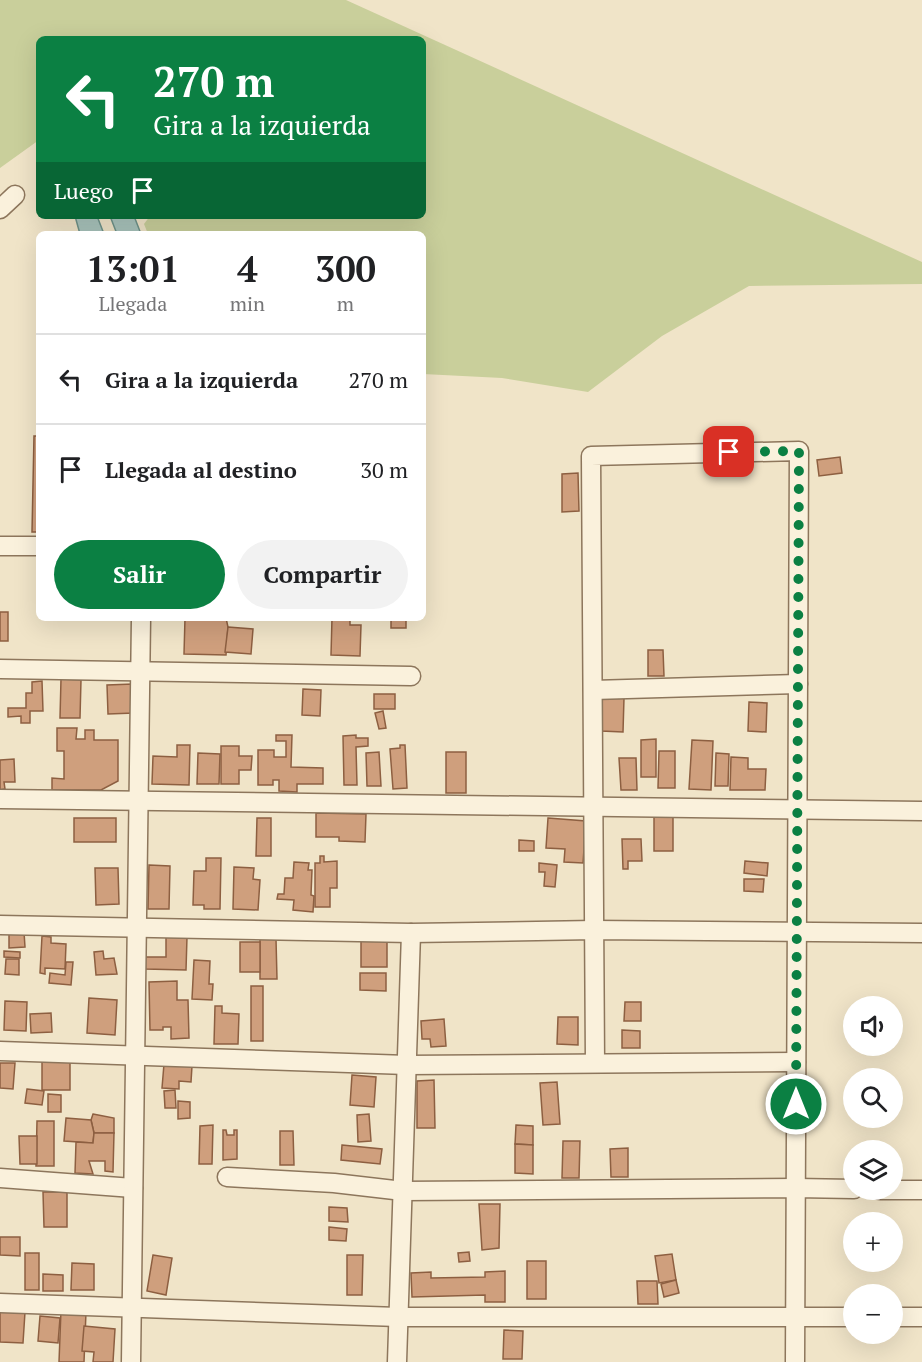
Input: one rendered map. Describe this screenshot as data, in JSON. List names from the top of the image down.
{
  "page": {
    "turn": ["270 m", "Gira a la izquierda"],
    "then": "Luego",
    "eta": [
      "13:01",
      "Llegada",
      "4",
      "min",
      "300",
      "m"
    ],
    "list": [
      {
        "name": "Gira a la izquierda",
        "value": "270 m"
      },
      {
        "name": "Llegada al destino",
        "value": "30 m"
      }
    ],
    "buttons": ["Salir", "Compartir"],
    "map_buttons": ["+", "−"]
  }
}
